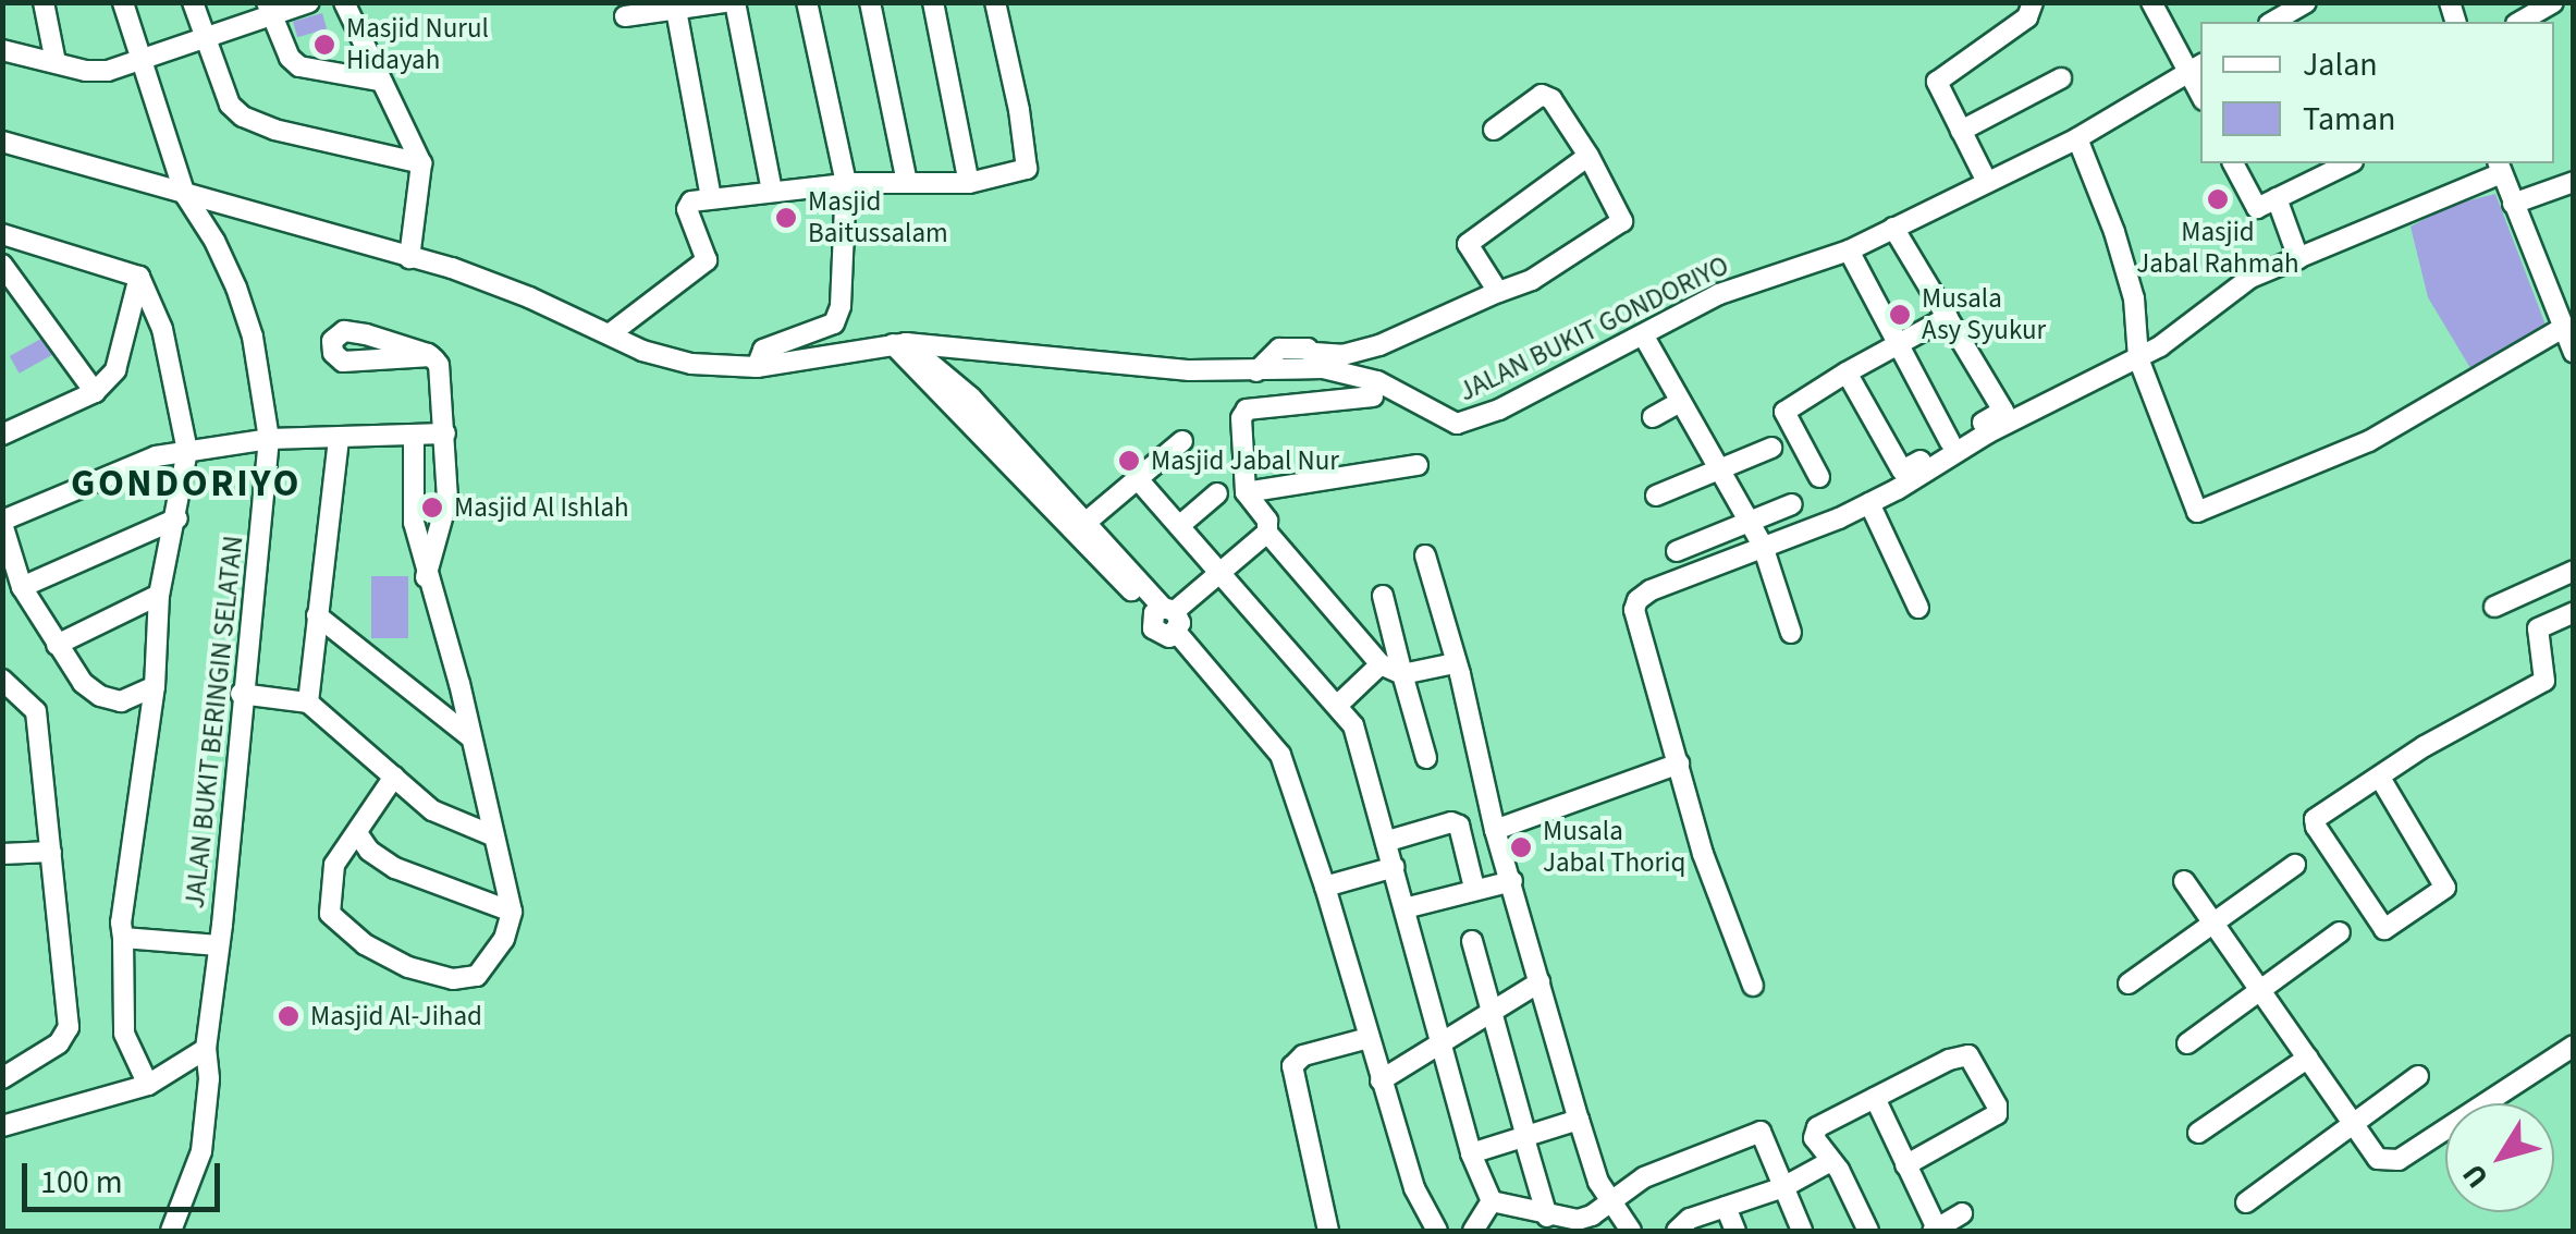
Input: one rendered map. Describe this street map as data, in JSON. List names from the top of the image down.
{
  "streets": {
    "street": ["JALAN BUKIT GONDORIYO", "JALAN BUKIT BERINGIN SELATAN"]
  },
  "crossings": [
    ["JALAN BUKIT GONDORIYO", "JALAN BUKIT BERINGIN SELATAN"]
  ],
  "districts": ["GONDORIYO"],
  "places": [
    "Masjid Nurul Hidayah",
    "Masjid Jabal Rahmah",
    "Masjid Baitussalam",
    "Musala Asy Syukur",
    "Masjid Jabal Nur",
    "Masjid Al Ishlah",
    "Musala Jabal Thoriq",
    "Masjid Al-Jihad"
  ],
  "legend": ["Jalan", "Taman"],
  "scale_bar": "100 m",
  "north": "bottom left"
}
